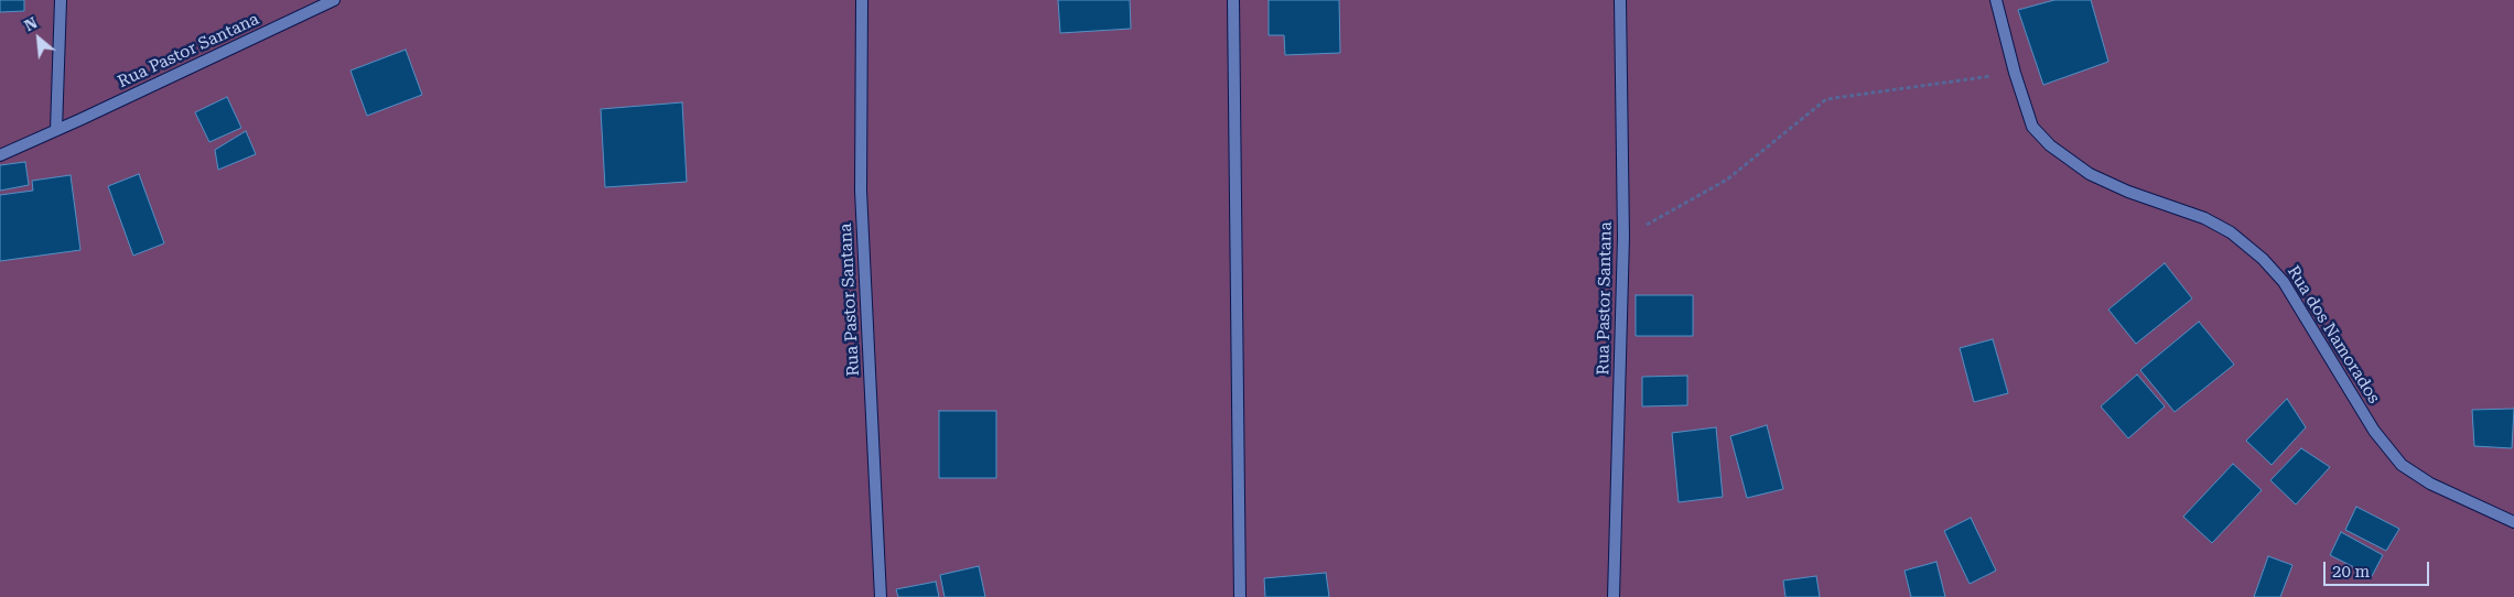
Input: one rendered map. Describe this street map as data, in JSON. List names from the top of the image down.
{
  "streets": {
    "street": ["Rua Pastor Santana", "Rua dos Namorados"]
  },
  "scale_bar": "20 m",
  "north": "top left"
}
